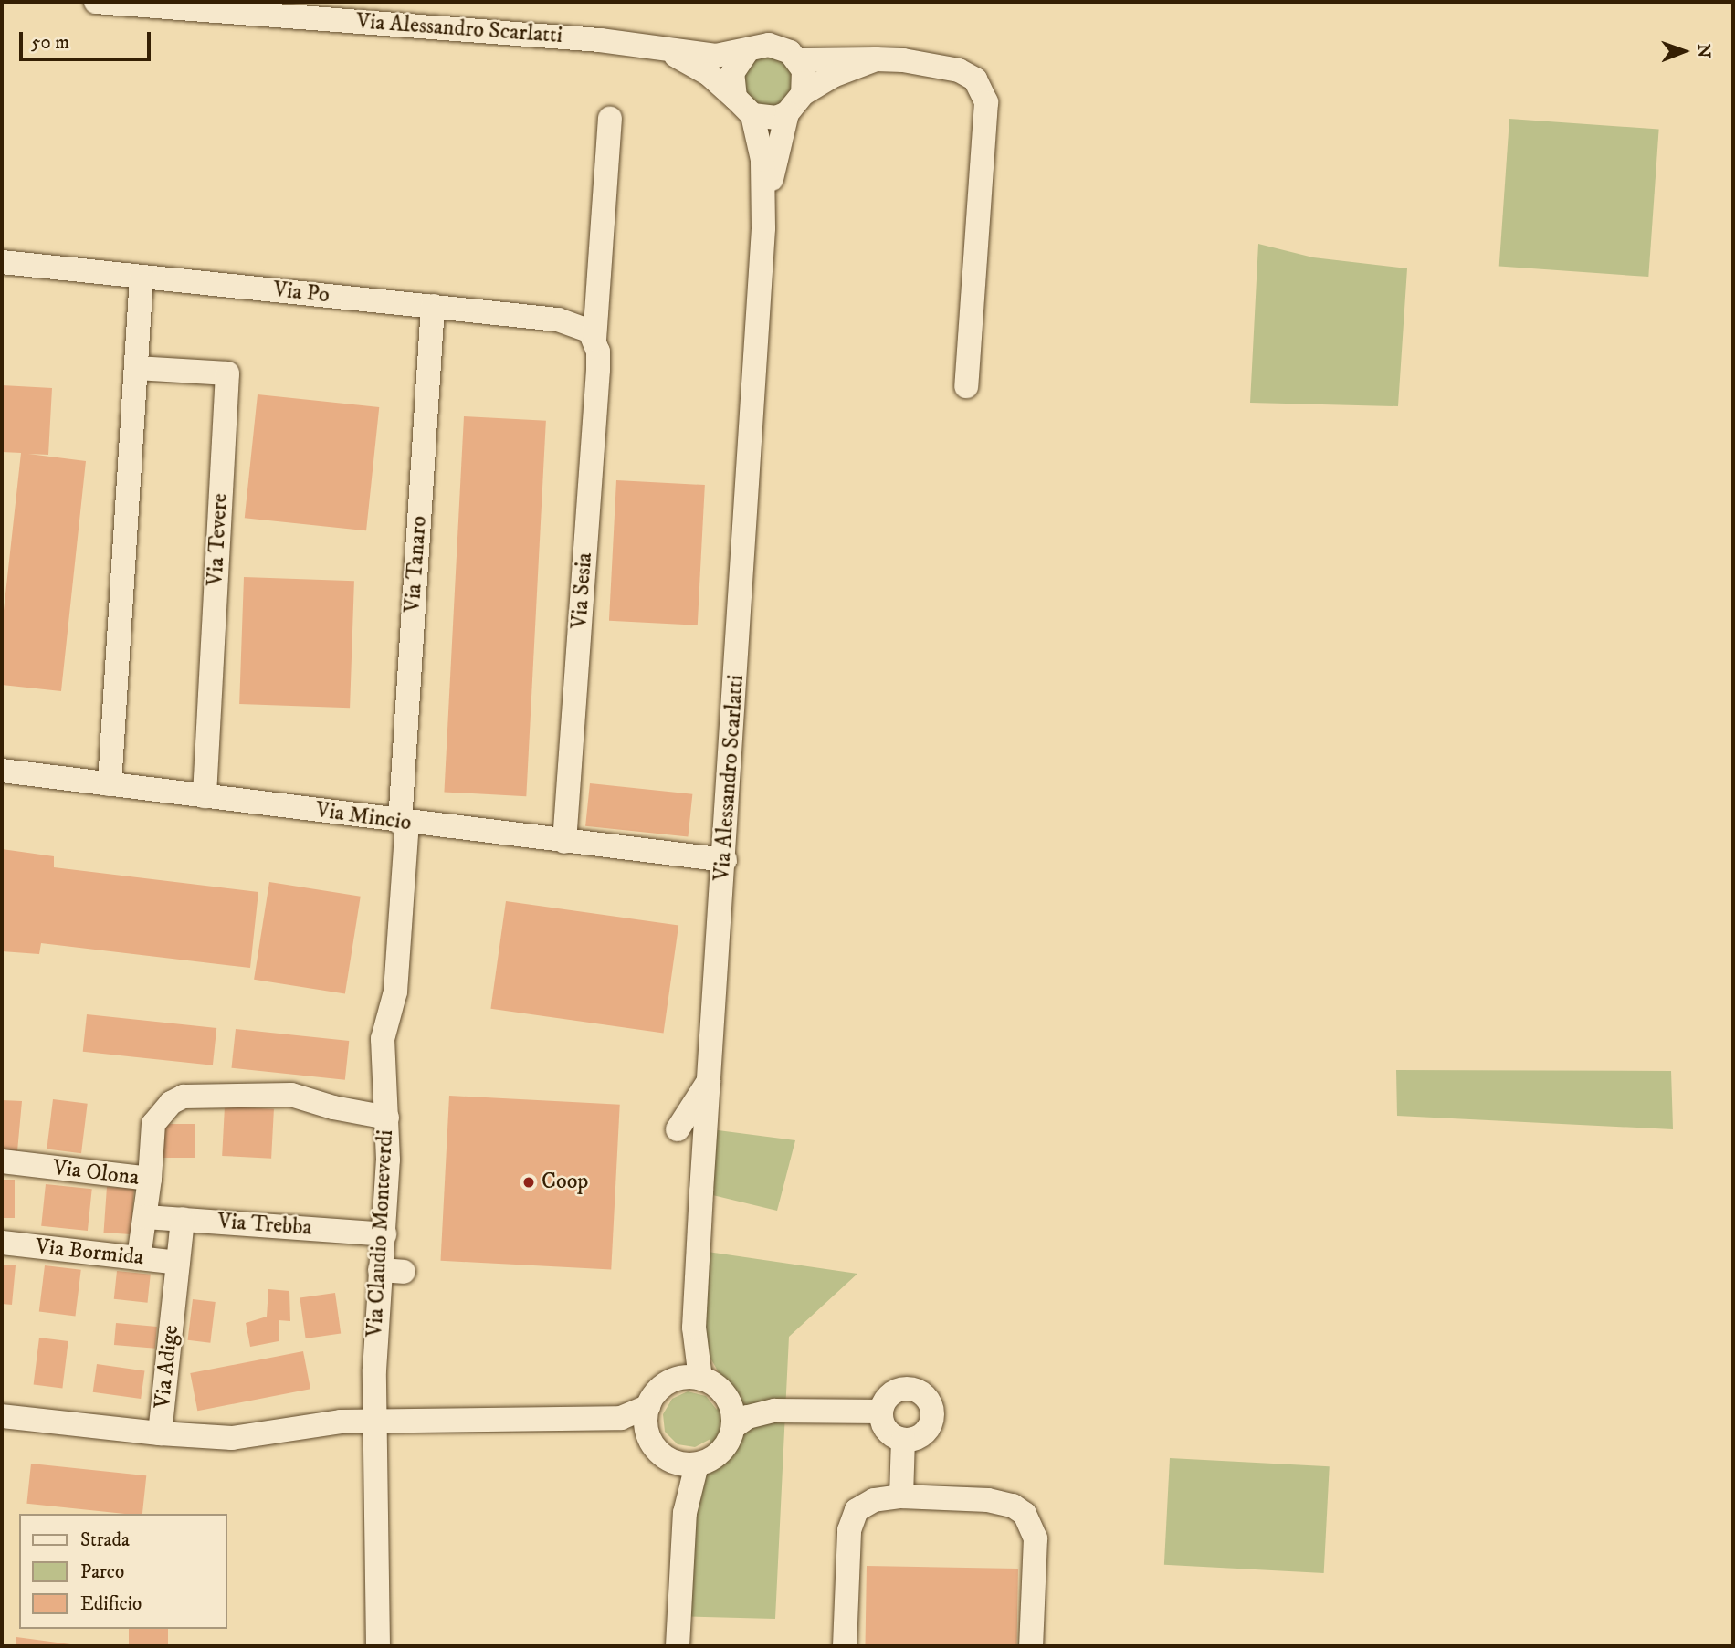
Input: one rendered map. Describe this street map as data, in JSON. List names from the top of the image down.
{
  "streets": {
    "street": [
      "Via Alessandro Scarlatti",
      "Via Po",
      "Via Tevere",
      "Via Tanaro",
      "Via Sesia",
      "Via Mincio",
      "Via Olona",
      "Via Trebba",
      "Via Claudio Monteverdi",
      "Via Bormida",
      "Via Adige"
    ]
  },
  "crossings": [
    ["Via Alessandro Scarlatti", "Via Mincio"],
    ["Via Po", "Via Tanaro"],
    ["Via Po", "Via Sesia"],
    ["Via Tevere", "Via Mincio"],
    ["Via Tanaro", "Via Mincio"],
    ["Via Tanaro", "Via Claudio Monteverdi"],
    ["Via Sesia", "Via Mincio"],
    ["Via Mincio", "Via Claudio Monteverdi"],
    ["Via Olona", "Via Trebba"],
    ["Via Olona", "Via Bormida"],
    ["Via Trebba", "Via Claudio Monteverdi"],
    ["Via Trebba", "Via Adige"],
    ["Via Bormida", "Via Adige"]
  ],
  "places": ["Coop"],
  "legend": ["Strada", "Parco", "Edificio"],
  "scale_bar": "50 m",
  "north": "right"
}
